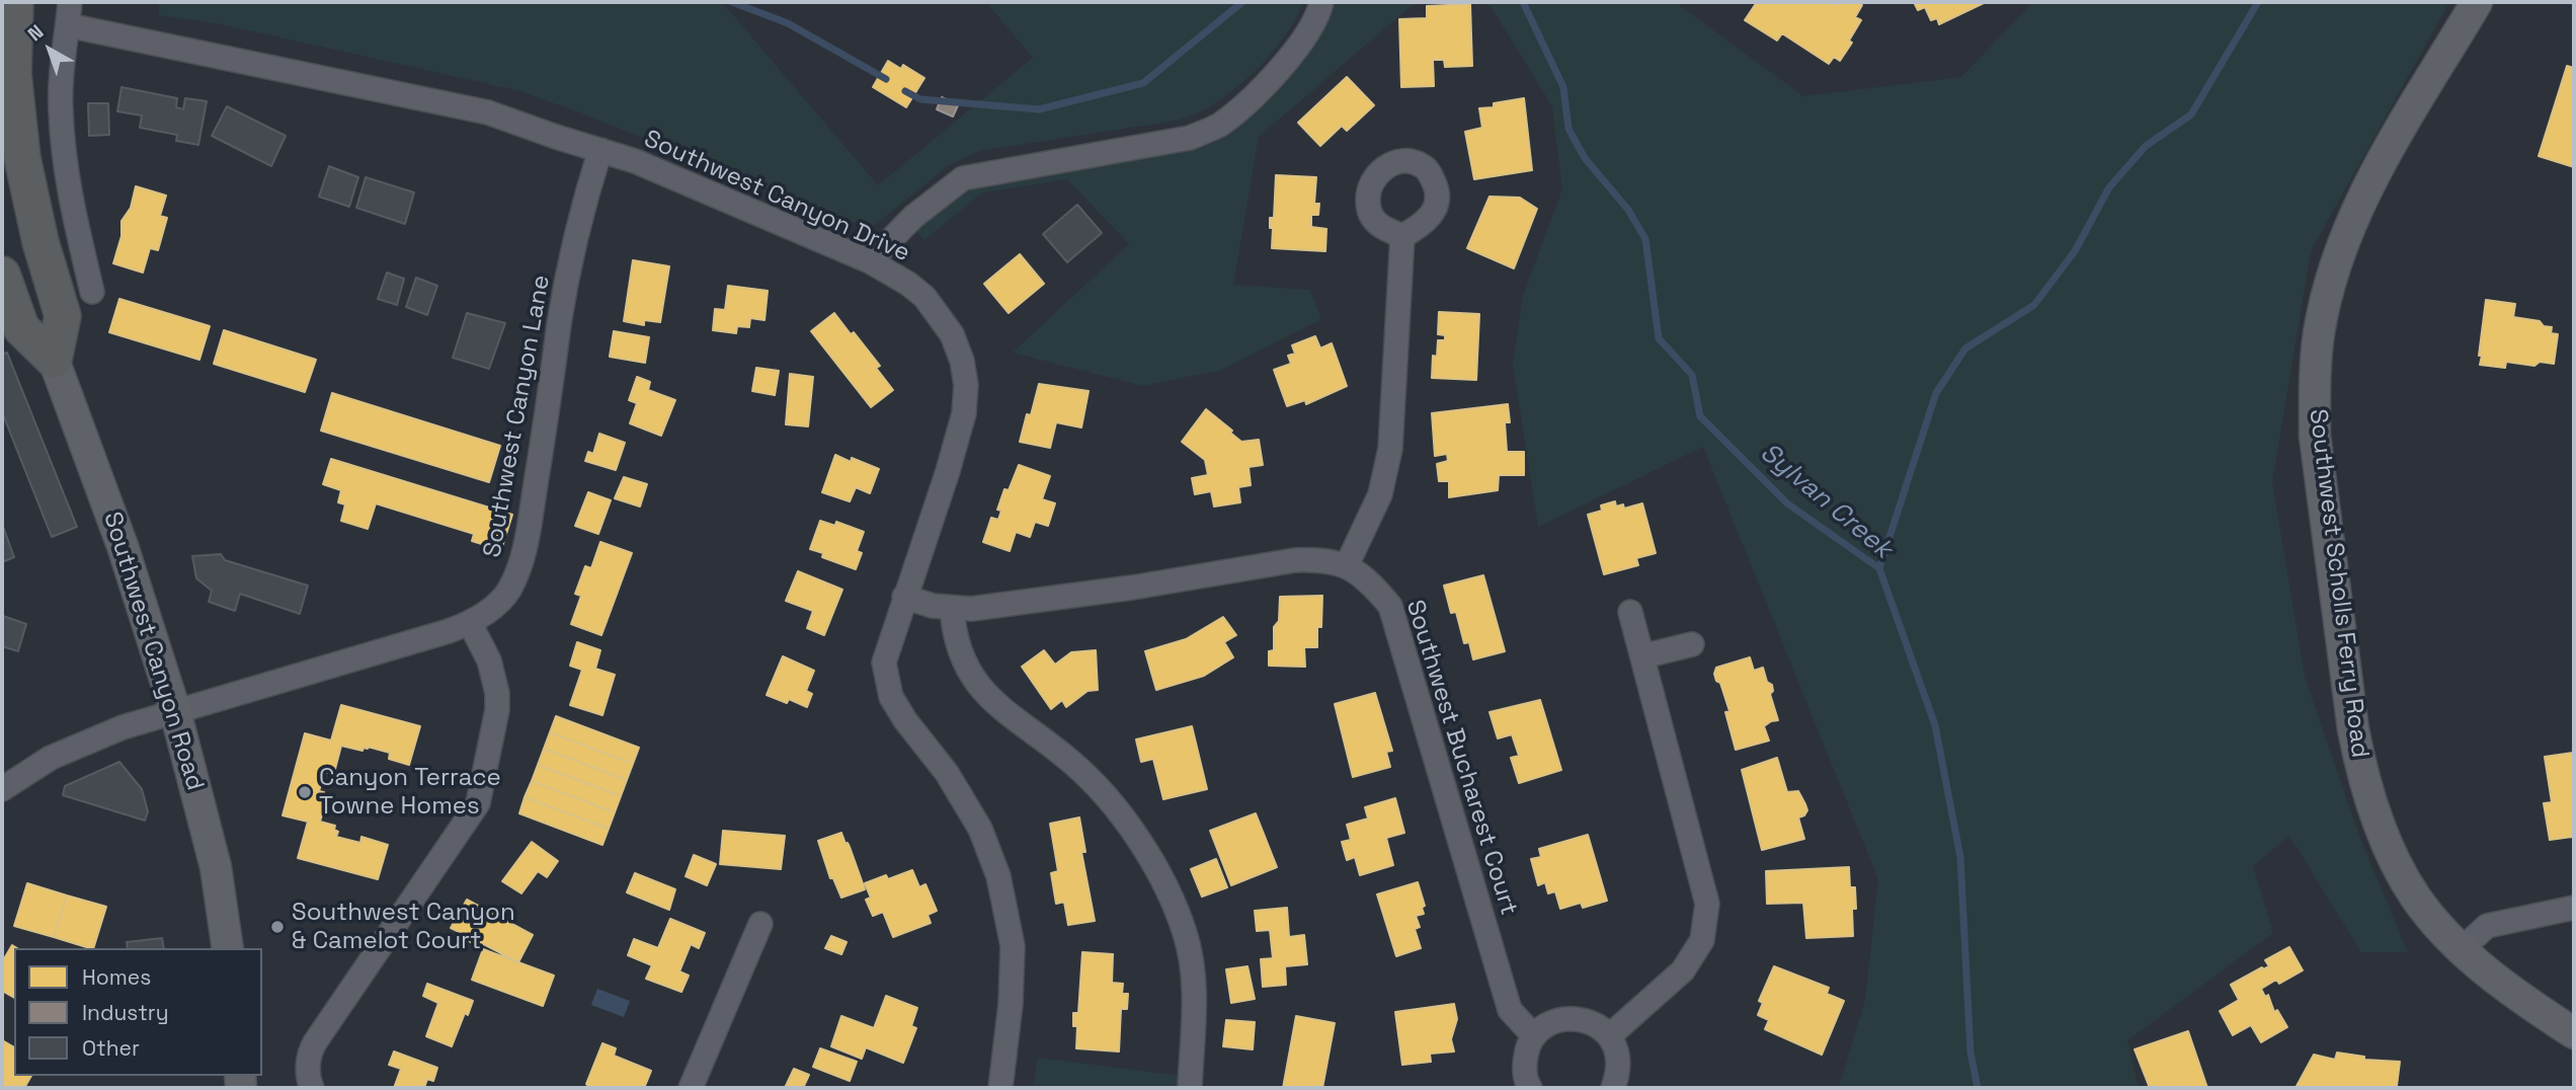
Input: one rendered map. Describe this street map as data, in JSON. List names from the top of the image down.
{
  "streets": {
    "main road": ["Southwest Scholls Ferry Road", "Southwest Canyon Road"],
    "street": ["Southwest Canyon Drive", "Southwest Canyon Lane", "Southwest Bucharest Court"]
  },
  "crossings": [
    ["Southwest Canyon Drive", "Southwest Canyon Lane"],
    ["Southwest Canyon Drive", "Southwest Bucharest Court"],
    ["Southwest Canyon Lane", "Southwest Canyon Road"]
  ],
  "water": ["Sylvan Creek"],
  "places": ["Canyon Terrace Towne Homes", "Southwest Canyon & Camelot Court"],
  "legend": ["Homes", "Industry", "Other"],
  "north": "top left"
}
